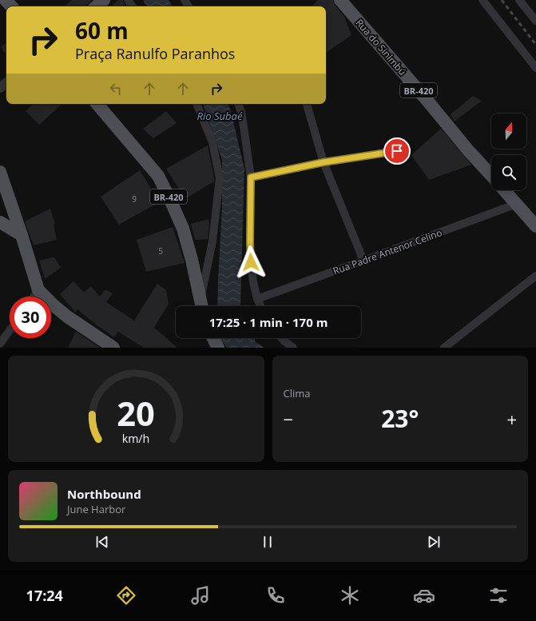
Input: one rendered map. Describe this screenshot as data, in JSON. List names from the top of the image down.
{
  "streets": {
    "main road": ["Rua do Sinimbú", "BR-420"],
    "street": ["Rua Padre Antenor Celino"]
  },
  "water": ["Rio Subaé"],
  "house_numbers": ["9", "5"],
  "north": "top",
  "page": {
    "turn": ["60 m", "Praça Ranulfo Paranhos"],
    "limit": "30",
    "trip": "17:25 · 1 min · 170 m",
    "tile": "Clima",
    "heat": ["−", "23°", "+"],
    "song": ["Northbound", "June Harbor"],
    "tabs": "17:24",
    "gauge": ["20", "km/h"]
  }
}
